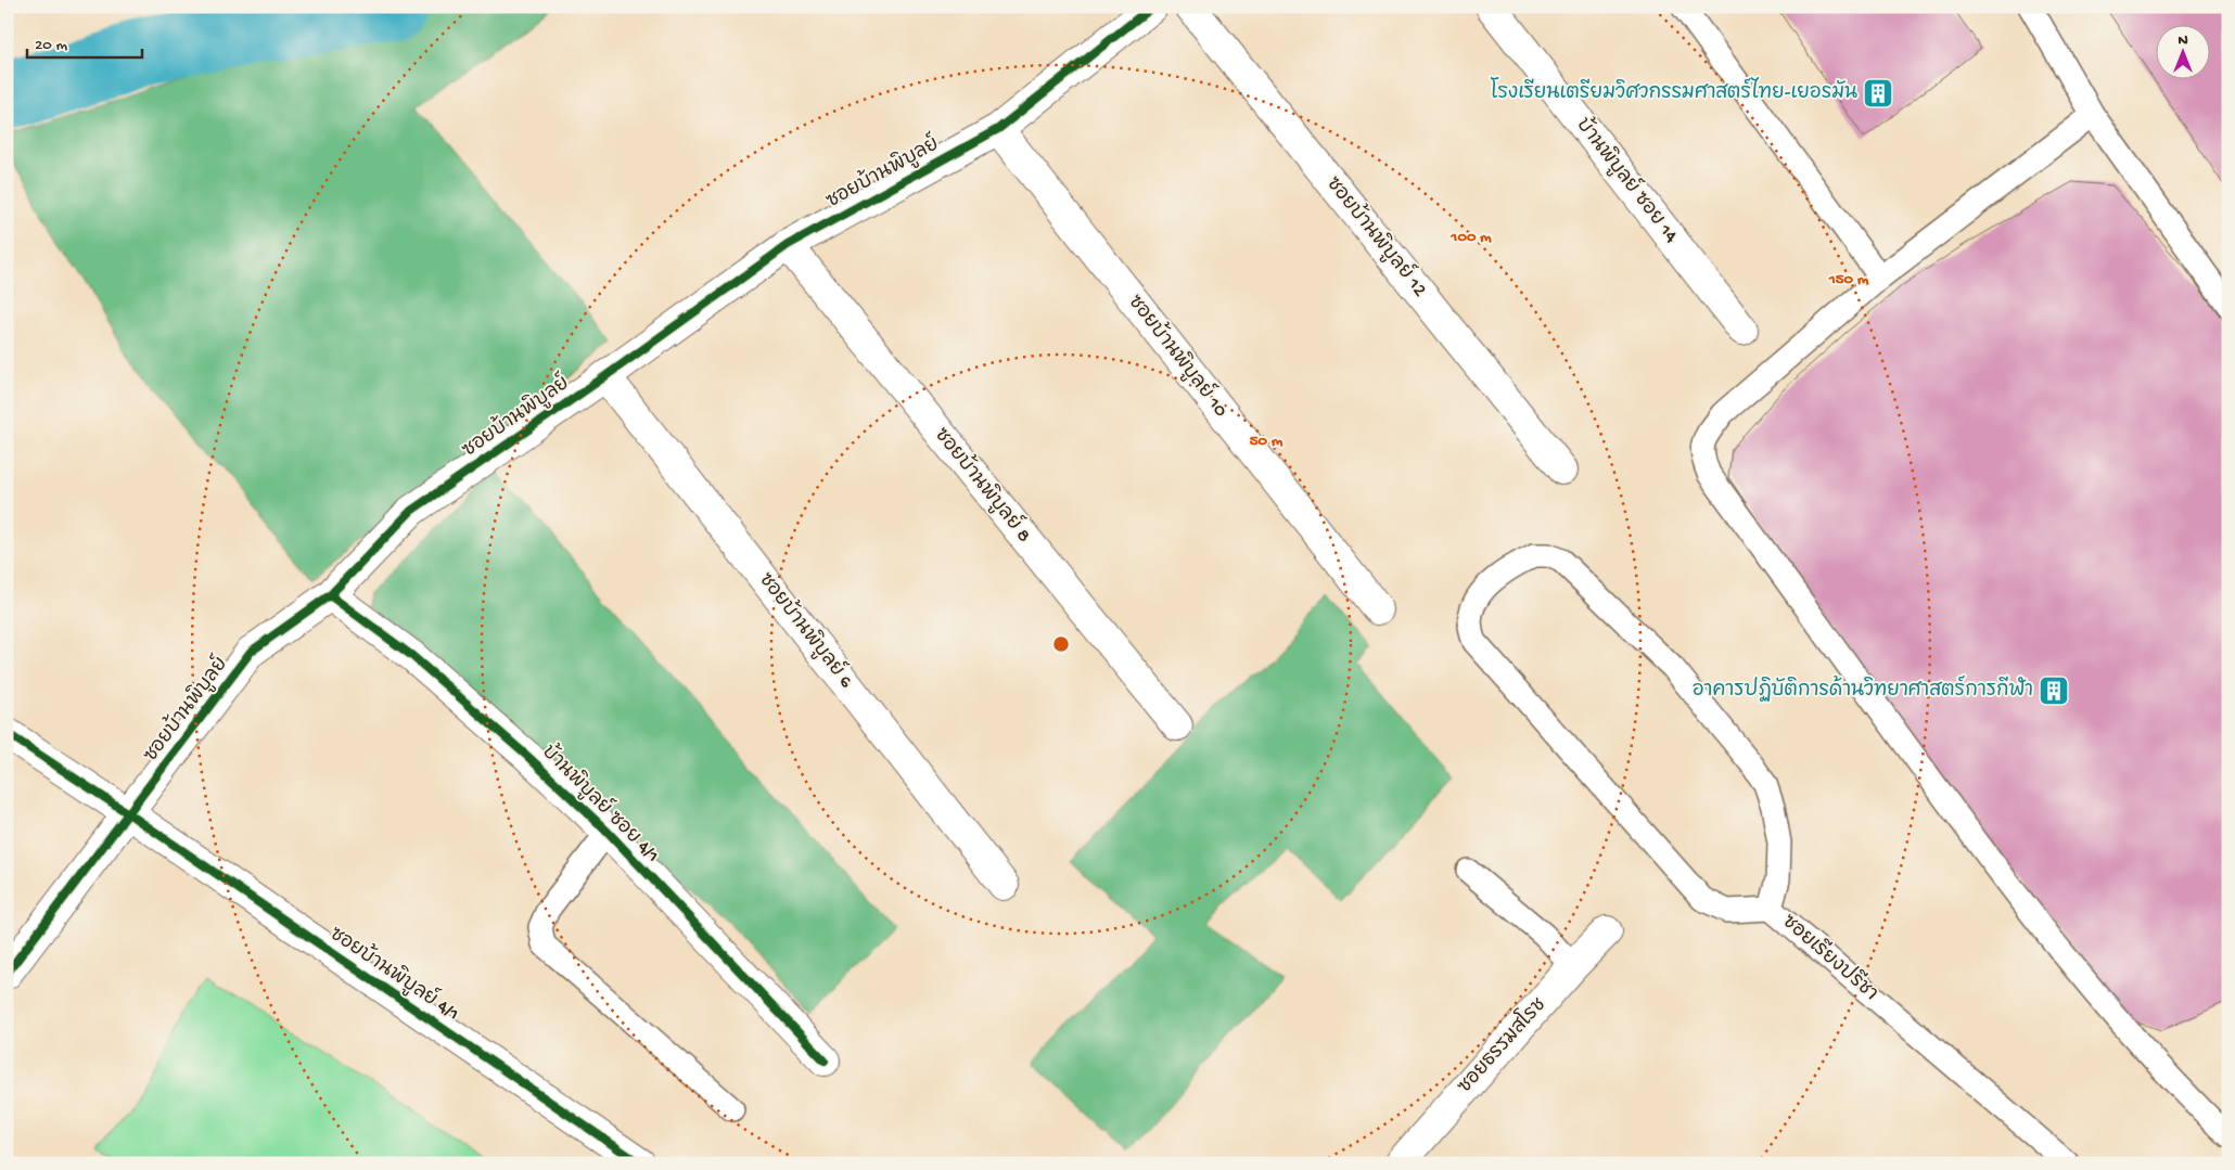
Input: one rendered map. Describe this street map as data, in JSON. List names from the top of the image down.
{
  "streets": {
    "street": [
      "ซอยบ้านพิบูลย์",
      "บ้านพิบูลย์ ซอย 14",
      "ซอยบ้านพิบูลย์ 12",
      "ซอยบ้านพิบูลย์ 10",
      "ซอยบ้านพิบูลย์ 8",
      "ซอยบ้านพิบูลย์ 6",
      "บ้านพิบูลย์ ซอย 4/1",
      "ซอยบ้านพิบูลย์ 4/1",
      "ซอยธรรมสโรช"
    ],
    "lane": ["ซอยเรียงปรีชา"]
  },
  "crossings": [
    ["ซอยบ้านพิบูลย์", "ซอยบ้านพิบูลย์ 10"],
    ["ซอยบ้านพิบูลย์", "ซอยบ้านพิบูลย์ 8"],
    ["ซอยบ้านพิบูลย์", "ซอยบ้านพิบูลย์ 6"],
    ["ซอยบ้านพิบูลย์", "บ้านพิบูลย์ ซอย 4/1"],
    ["ซอยบ้านพิบูลย์", "ซอยบ้านพิบูลย์ 4/1"]
  ],
  "places": {
    "building": ["โรงเรียนเตรียมวิศวกรรมศาสตร์ไทย-เยอรมัน", "อาคารปฏิบัติการด้านวิทยาศาสตร์การกีฬา"]
  },
  "scale_bar": "20 m",
  "north": "top",
  "rings": ["100 m", "150 m", "50 m"]
}
